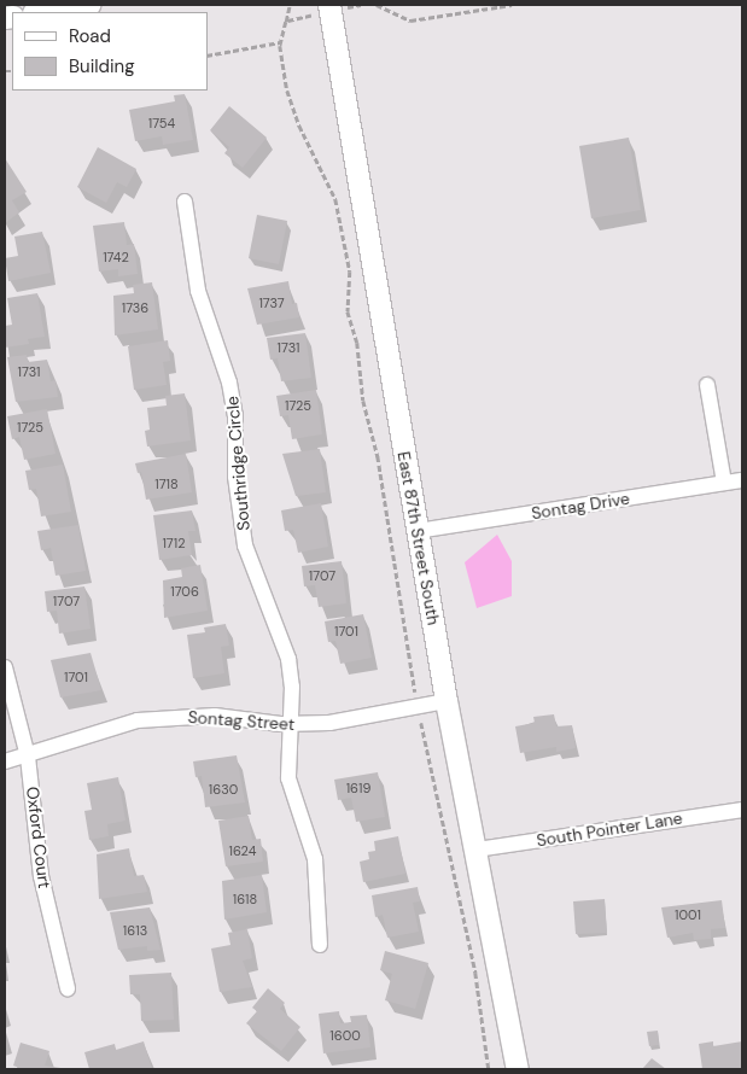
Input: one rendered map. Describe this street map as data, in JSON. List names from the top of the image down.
{
  "streets": {
    "street": [
      "Southridge Circle",
      "Sontag Drive",
      "East 87th Street South",
      "Sontag Street",
      "South Pointer Lane",
      "Oxford Court"
    ]
  },
  "crossings": [
    ["Southridge Circle", "Sontag Street"],
    ["Sontag Drive", "East 87th Street South"],
    ["East 87th Street South", "Sontag Street"],
    ["East 87th Street South", "South Pointer Lane"],
    ["Sontag Street", "Oxford Court"]
  ],
  "house_numbers": [
    "1754",
    "1742",
    "1737",
    "1736",
    "1731",
    "1731",
    "1725",
    "1725",
    "1718",
    "1712",
    "1707",
    "1706",
    "1707",
    "1701",
    "1701",
    "1619",
    "1630",
    "1624",
    "1618",
    "1001",
    "1613",
    "1600"
  ],
  "legend": ["Road", "Building"]
}
